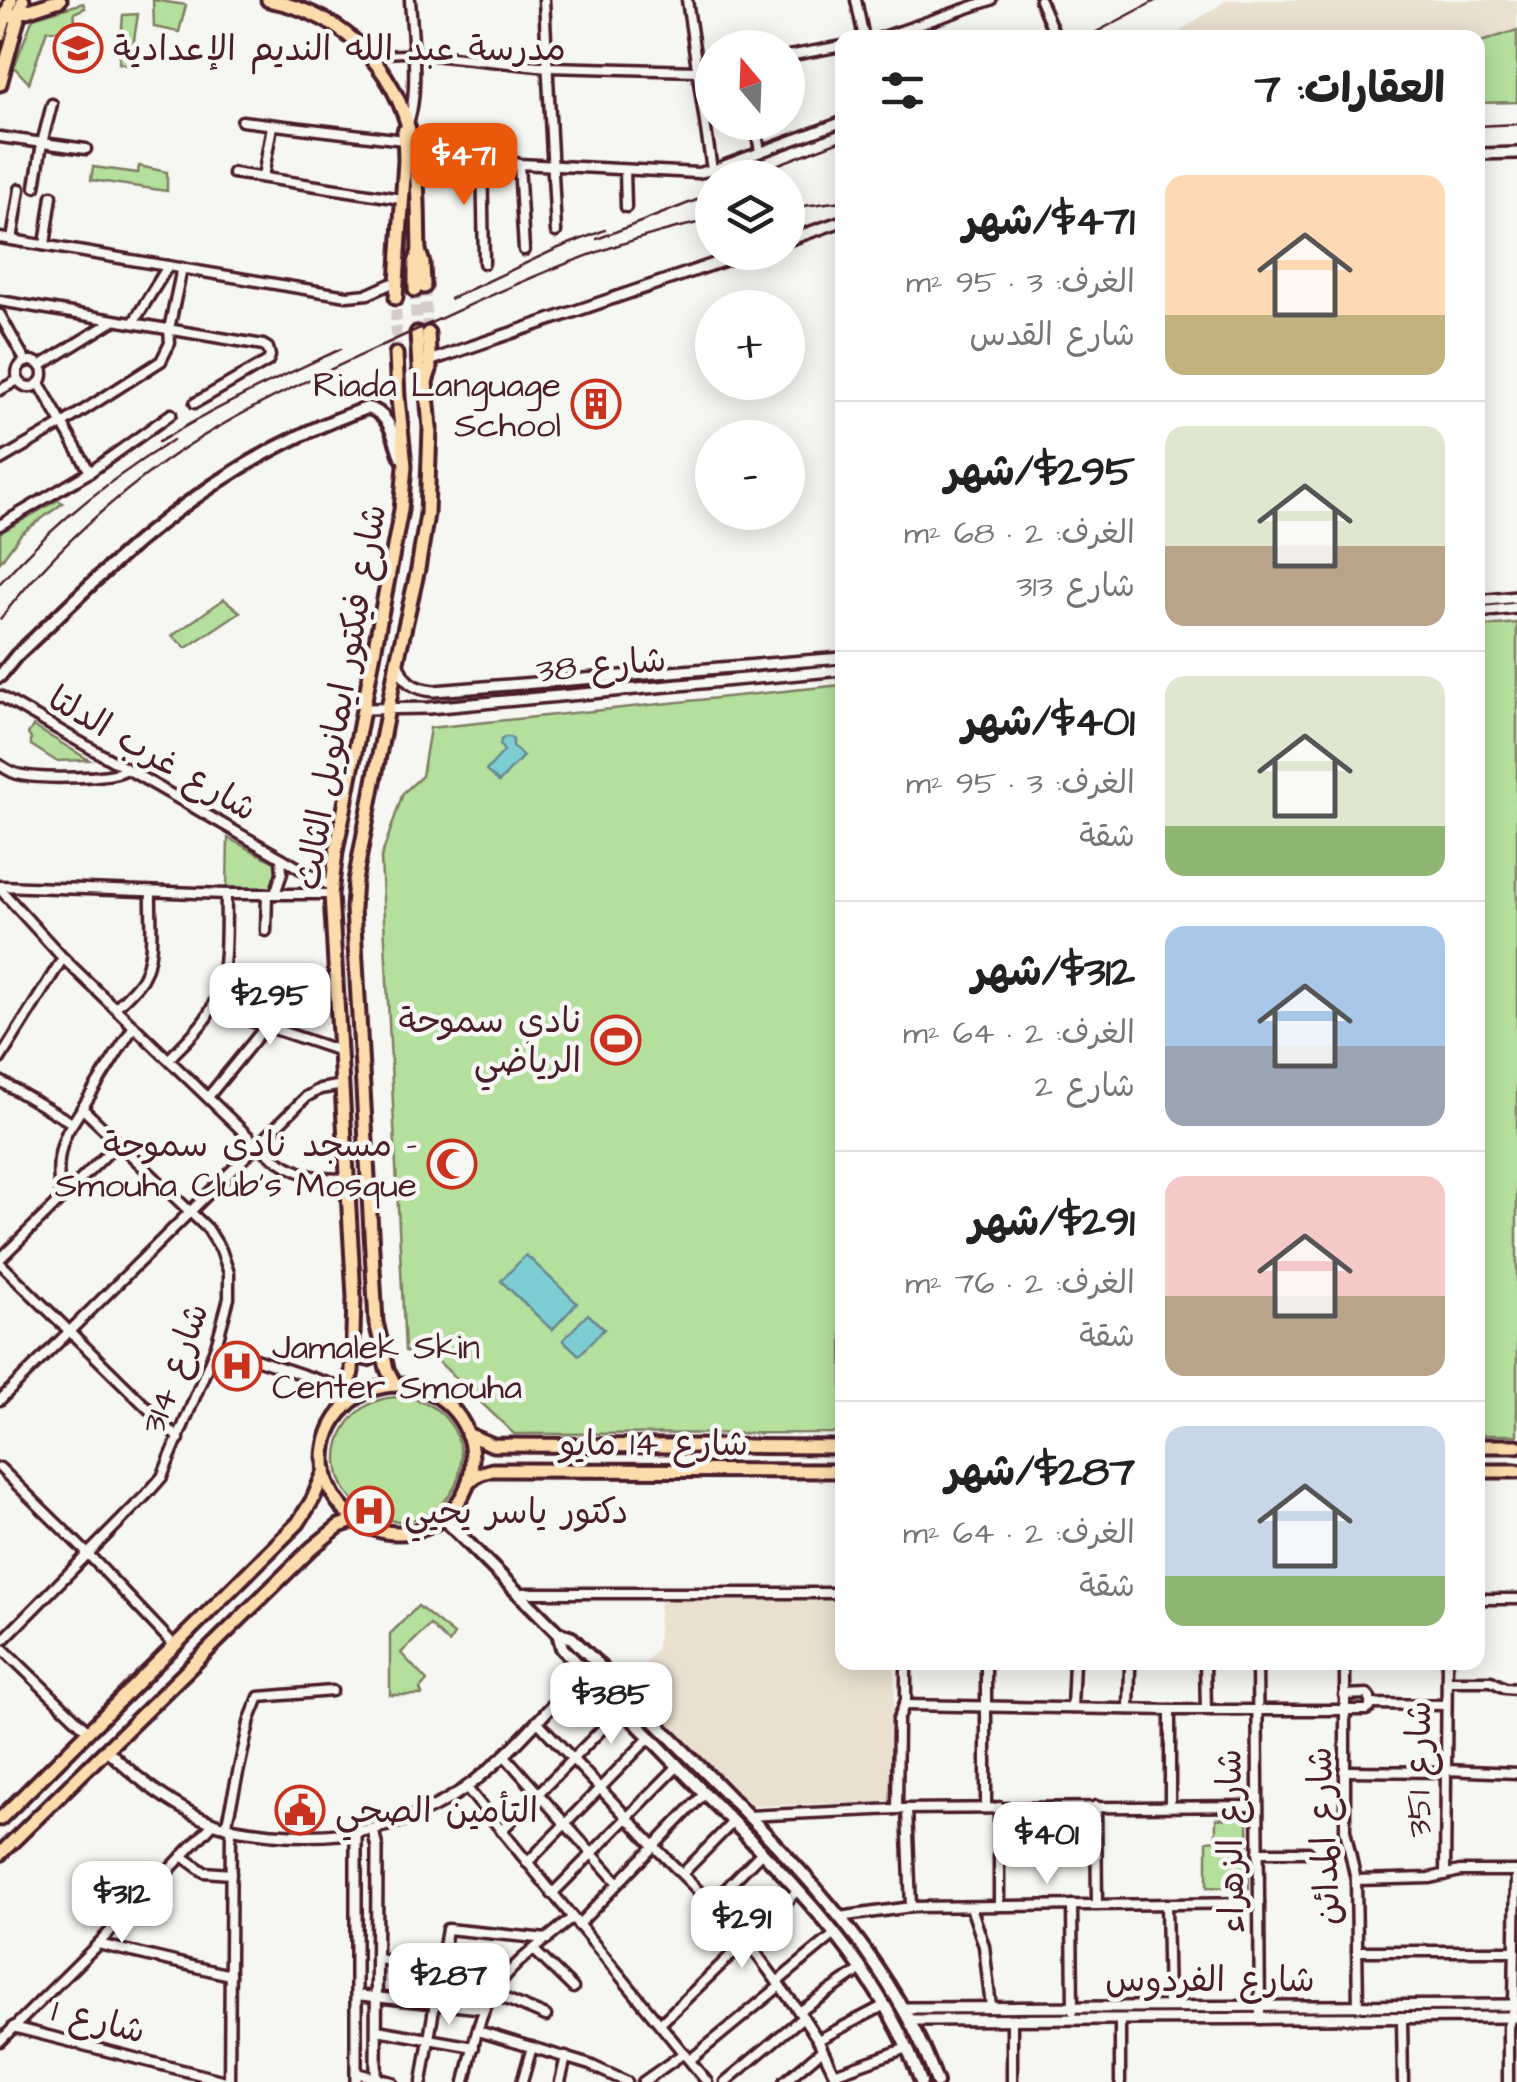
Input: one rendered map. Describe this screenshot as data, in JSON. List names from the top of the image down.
{
  "streets": {
    "main road": ["شارع فيكتور ايمانويل الثالث", "شارع 14 مايو"],
    "street": [
      "شارع 38",
      "شارع غرب الدلتا",
      "شارع 314",
      "شارع 351",
      "شارع المدائن",
      "شارع الزهراء",
      "شارع الفردوس",
      "شارع 1"
    ]
  },
  "crossings": [
    ["شارع 38", "شارع فيكتور ايمانويل الثالث"],
    ["شارع فيكتور ايمانويل الثالث", "شارع غرب الدلتا"],
    ["شارع فيكتور ايمانويل الثالث", "شارع 14 مايو"],
    ["شارع المدائن", "شارع الفردوس"],
    ["شارع الزهراء", "شارع الفردوس"]
  ],
  "places": {
    "school or university": ["مدرسة عبد الله النديم الإعدادية"],
    "building": ["Riada Language School"],
    "sports": ["نادي سموحة الرياضي"],
    "mosque": ["مسجد نادى سموحة - Smouha Club's Mosque"],
    "hospital": ["Jamalek Skin Center Smouha", "دكتور ياسر يحيي"],
    "public building": ["التأمين الصحي"]
  },
  "north": "top",
  "page": {
    "map_buttons": ["+", "−"],
    "heading": "العقارات: 7",
    "price": [
      "$471",
      "$295",
      "$385",
      "$401",
      "$312",
      "$291",
      "$287"
    ],
    "list": [
      {
        "name": "$471/شهر",
        "note": "الغرف: 3 · 95 m² · شارع القدس"
      },
      {
        "name": "$295/شهر",
        "note": "الغرف: 2 · 68 m² · شارع 313"
      },
      {
        "name": "$401/شهر",
        "note": "الغرف: 3 · 95 m² · شقة"
      },
      {
        "name": "$312/شهر",
        "note": "الغرف: 2 · 64 m² · شارع 2"
      },
      {
        "name": "$291/شهر",
        "note": "الغرف: 2 · 76 m² · شقة"
      },
      {
        "name": "$287/شهر",
        "note": "الغرف: 2 · 64 m² · شقة"
      }
    ]
  }
}
